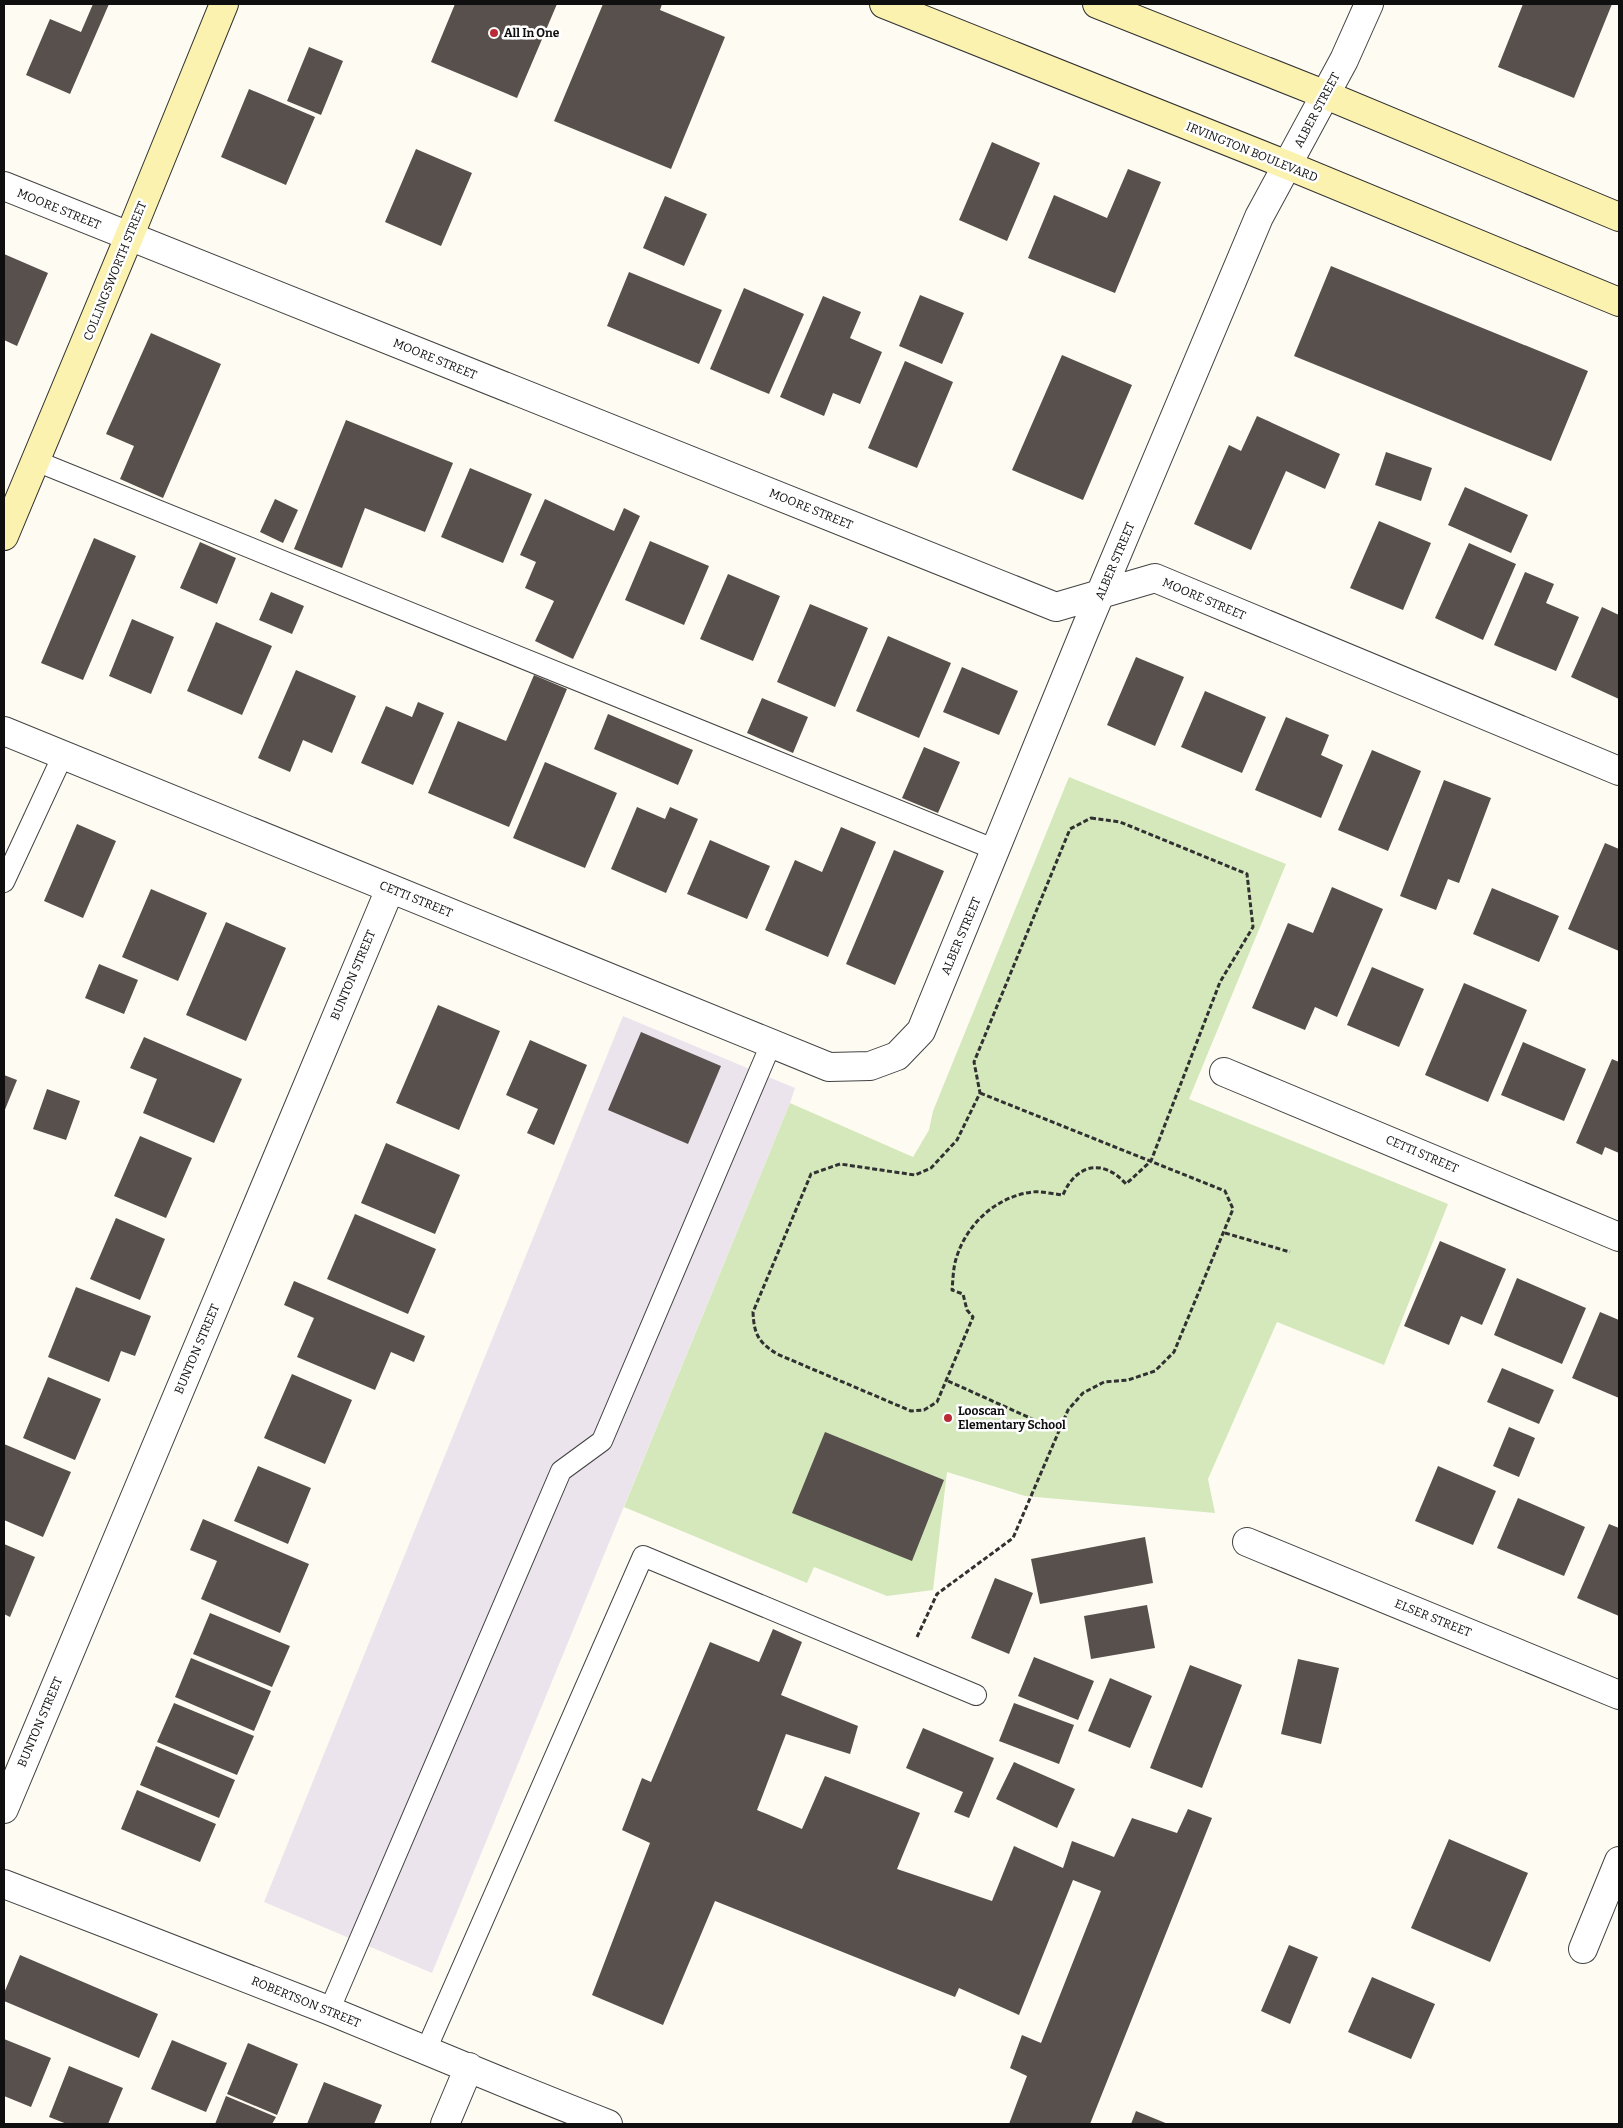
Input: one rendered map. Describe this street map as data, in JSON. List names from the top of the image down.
{
  "streets": {
    "main road": ["IRVINGTON BOULEVARD", "COLLINGSWORTH STREET"],
    "street": [
      "ALBER STREET",
      "MOORE STREET",
      "CETTI STREET",
      "BUNTON STREET",
      "ELSER STREET",
      "ROBERTSON STREET"
    ]
  },
  "crossings": [
    ["ALBER STREET", "IRVINGTON BOULEVARD"],
    ["ALBER STREET", "MOORE STREET"],
    ["ALBER STREET", "CETTI STREET"],
    ["MOORE STREET", "COLLINGSWORTH STREET"],
    ["CETTI STREET", "BUNTON STREET"]
  ],
  "places": ["All In One", "Looscan Elementary School"]
}
